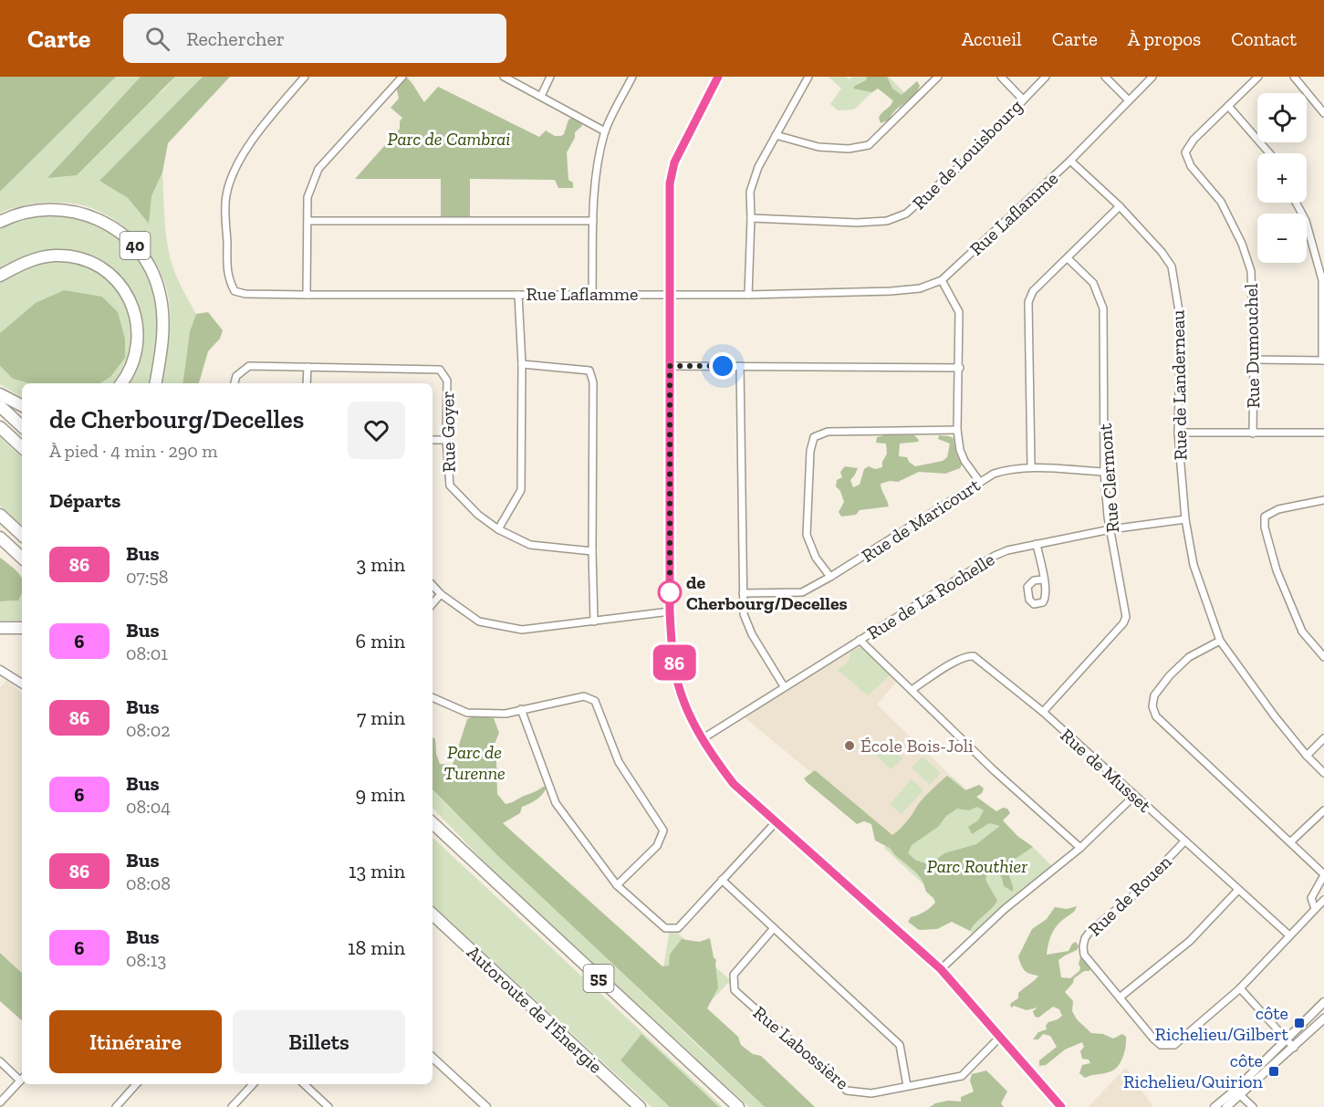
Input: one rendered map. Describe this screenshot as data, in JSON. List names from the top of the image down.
{
  "streets": {
    "highway": ["40", "55", "Autoroute de l'Énergie"],
    "street": [
      "Rue de Louisbourg",
      "Rue Laflamme",
      "Rue Dumouchel",
      "Rue de Landerneau",
      "Rue Goyer",
      "Rue Clermont",
      "Rue de Maricourt",
      "Rue de La Rochelle",
      "Rue de Musset",
      "Rue de Rouen",
      "Rue Labossière"
    ]
  },
  "crossings": [
    ["Rue Laflamme", "Rue de Landerneau"],
    ["Rue de Landerneau", "Rue de La Rochelle"],
    ["Rue Clermont", "Rue de Maricourt"],
    ["Rue Clermont", "Rue de La Rochelle"],
    ["Rue Clermont", "Rue de Musset"],
    ["Rue de Musset", "Rue de Rouen"]
  ],
  "parks": ["Parc de Cambrai", "Parc de Turenne", "Parc Routhier"],
  "places": {
    "other": ["de Cherbourg/Decelles", "École Bois-Joli"],
    "transit": ["côte Richelieu/Gilbert", "côte Richelieu/Quirion"]
  },
  "lines": ["bus line 86"],
  "page": {
    "header": "Carte",
    "search": "Rechercher",
    "nav": [
      "Accueil",
      "Carte",
      "À propos",
      "Contact"
    ],
    "on_map": "86",
    "map_buttons": ["+", "−"],
    "heading": [
      ["de Cherbourg/Decelles", "À pied · 4 min · 290 m"],
      "Départs"
    ],
    "list": [
      {
        "mark": "86",
        "name": "Bus",
        "note": "07:58",
        "value": "3 min"
      },
      {
        "mark": "6",
        "name": "Bus",
        "note": "08:01",
        "value": "6 min"
      },
      {
        "mark": "86",
        "name": "Bus",
        "note": "08:02",
        "value": "7 min"
      },
      {
        "mark": "6",
        "name": "Bus",
        "note": "08:04",
        "value": "9 min"
      },
      {
        "mark": "86",
        "name": "Bus",
        "note": "08:08",
        "value": "13 min"
      },
      {
        "mark": "6",
        "name": "Bus",
        "note": "08:13",
        "value": "18 min"
      }
    ],
    "buttons": ["Itinéraire", "Billets"]
  }
}
